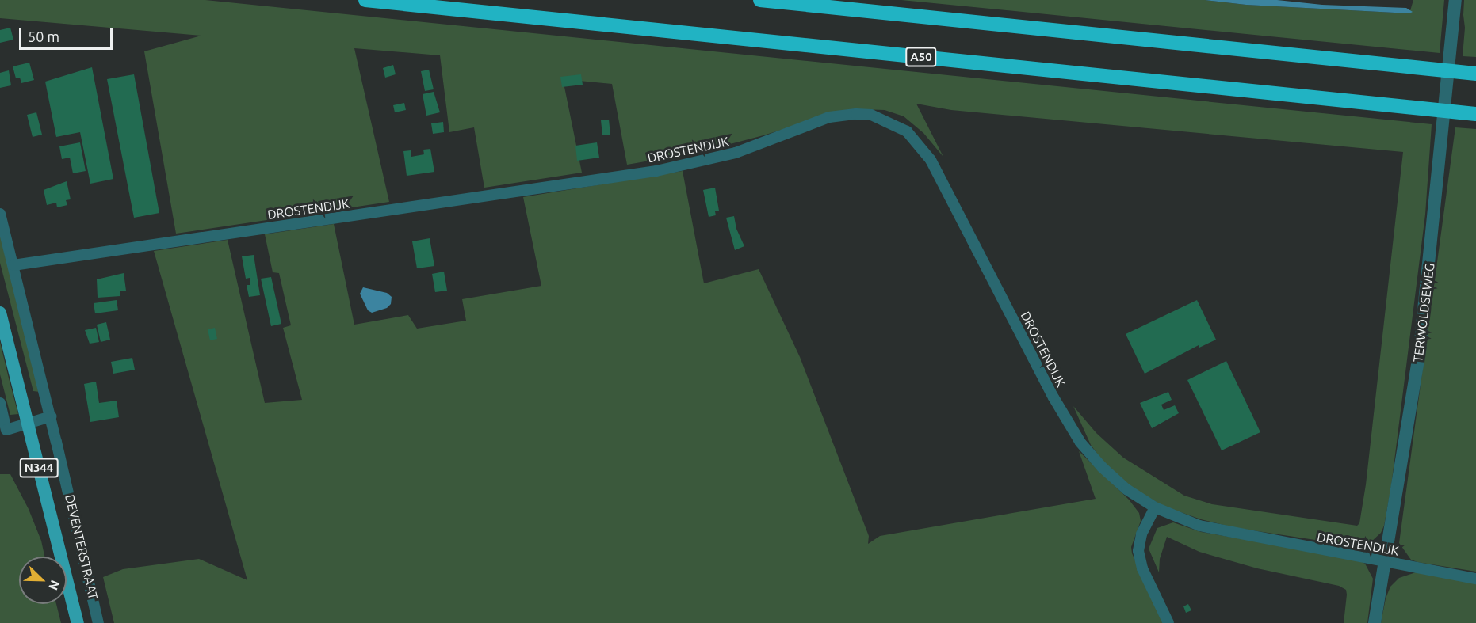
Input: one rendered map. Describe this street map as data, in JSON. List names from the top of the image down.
{
  "streets": {
    "highway": ["A50"],
    "main road": ["N344", "DEVENTERSTRAAT"],
    "street": ["DROSTENDIJK", "TERWOLDSEWEG"]
  },
  "crossings": [
    ["DROSTENDIJK", "TERWOLDSEWEG"],
    ["DROSTENDIJK", "DEVENTERSTRAAT"]
  ],
  "scale_bar": "50 m",
  "north": "bottom right"
}
